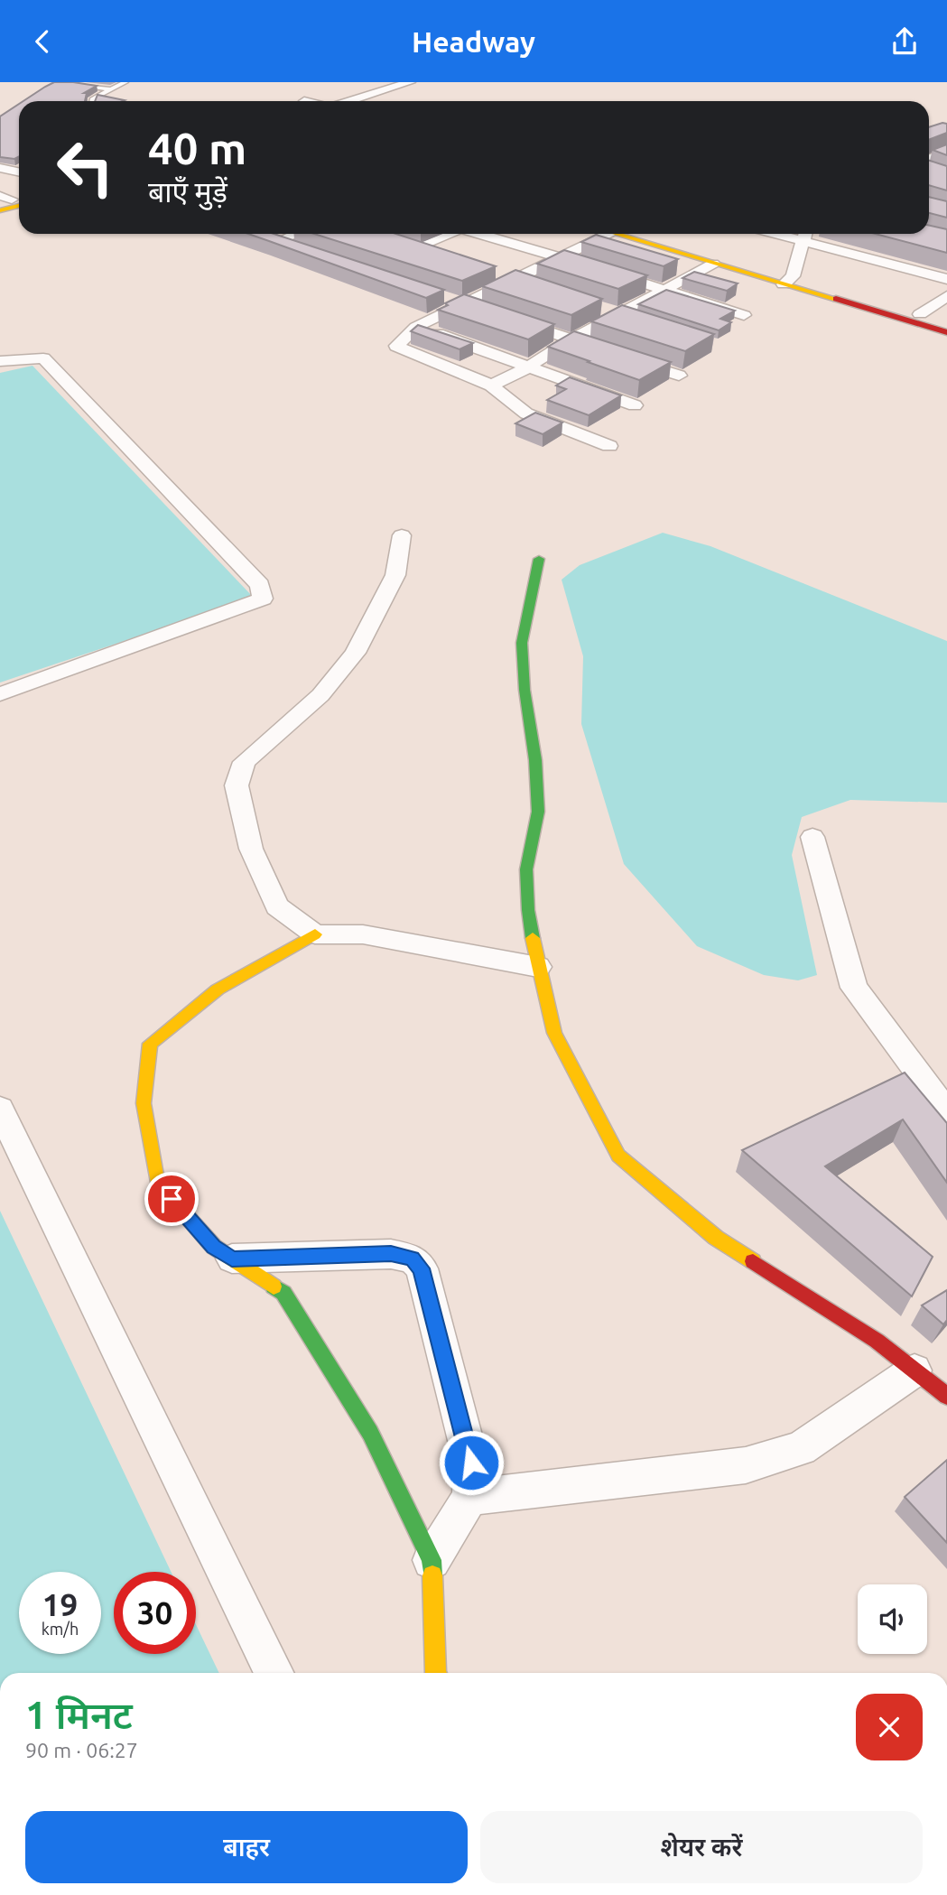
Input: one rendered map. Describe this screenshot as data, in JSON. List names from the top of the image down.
{
  "page": {
    "header": "Headway",
    "turn": ["40 m", "बाएँ मुड़ें"],
    "speed": "19 km/h",
    "limit": "30",
    "heading": ["1 मिनट", "90 m · 06:27"],
    "buttons": ["बाहर", "शेयर करें"]
  }
}
